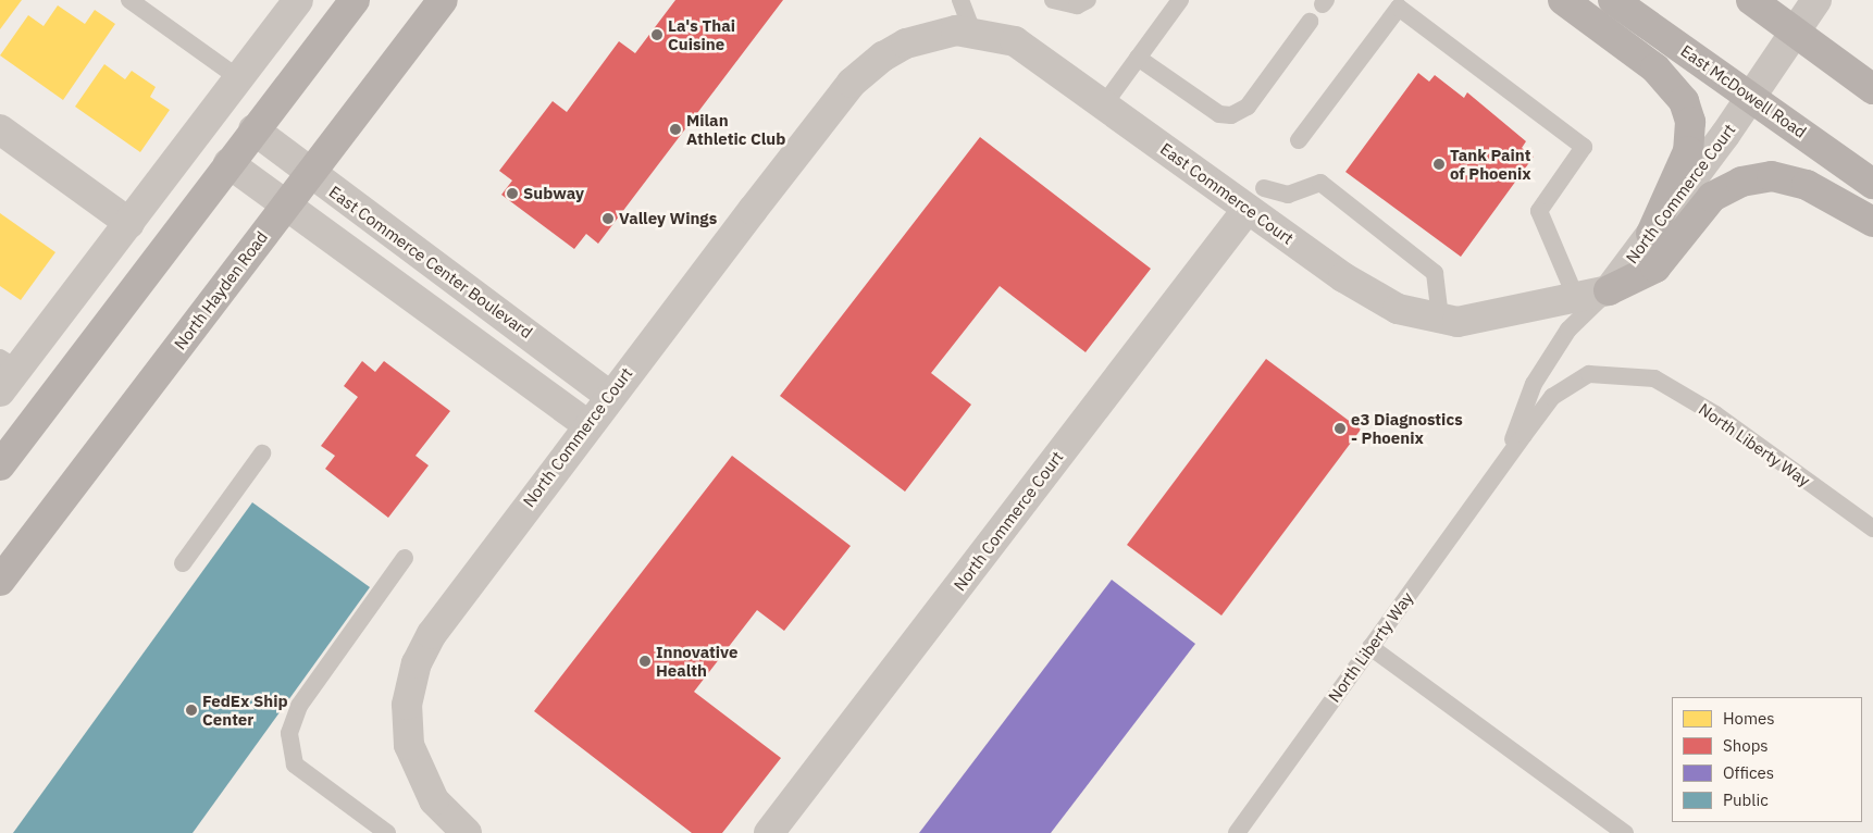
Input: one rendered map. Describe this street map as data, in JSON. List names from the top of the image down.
{
  "streets": {
    "main road": ["East McDowell Road", "North Hayden Road"],
    "street": ["East Commerce Court", "North Commerce Court", "East Commerce Center Boulevard"],
    "lane": ["North Liberty Way"]
  },
  "crossings": [
    ["East McDowell Road", "North Commerce Court"],
    ["East Commerce Court", "North Commerce Court"],
    ["East Commerce Court", "North Liberty Way"],
    ["North Commerce Court", "East Commerce Center Boulevard"],
    ["North Commerce Court", "North Liberty Way"],
    ["East Commerce Center Boulevard", "North Hayden Road"]
  ],
  "places": [
    "La's Thai Cuisine",
    "Milan Athletic Club",
    "Tank Paint of Phoenix",
    "Subway",
    "Valley Wings",
    "e3 Diagnostics - Phoenix",
    "Innovative Health",
    "FedEx Ship Center"
  ],
  "legend": [
    "Homes",
    "Shops",
    "Offices",
    "Public"
  ]
}
